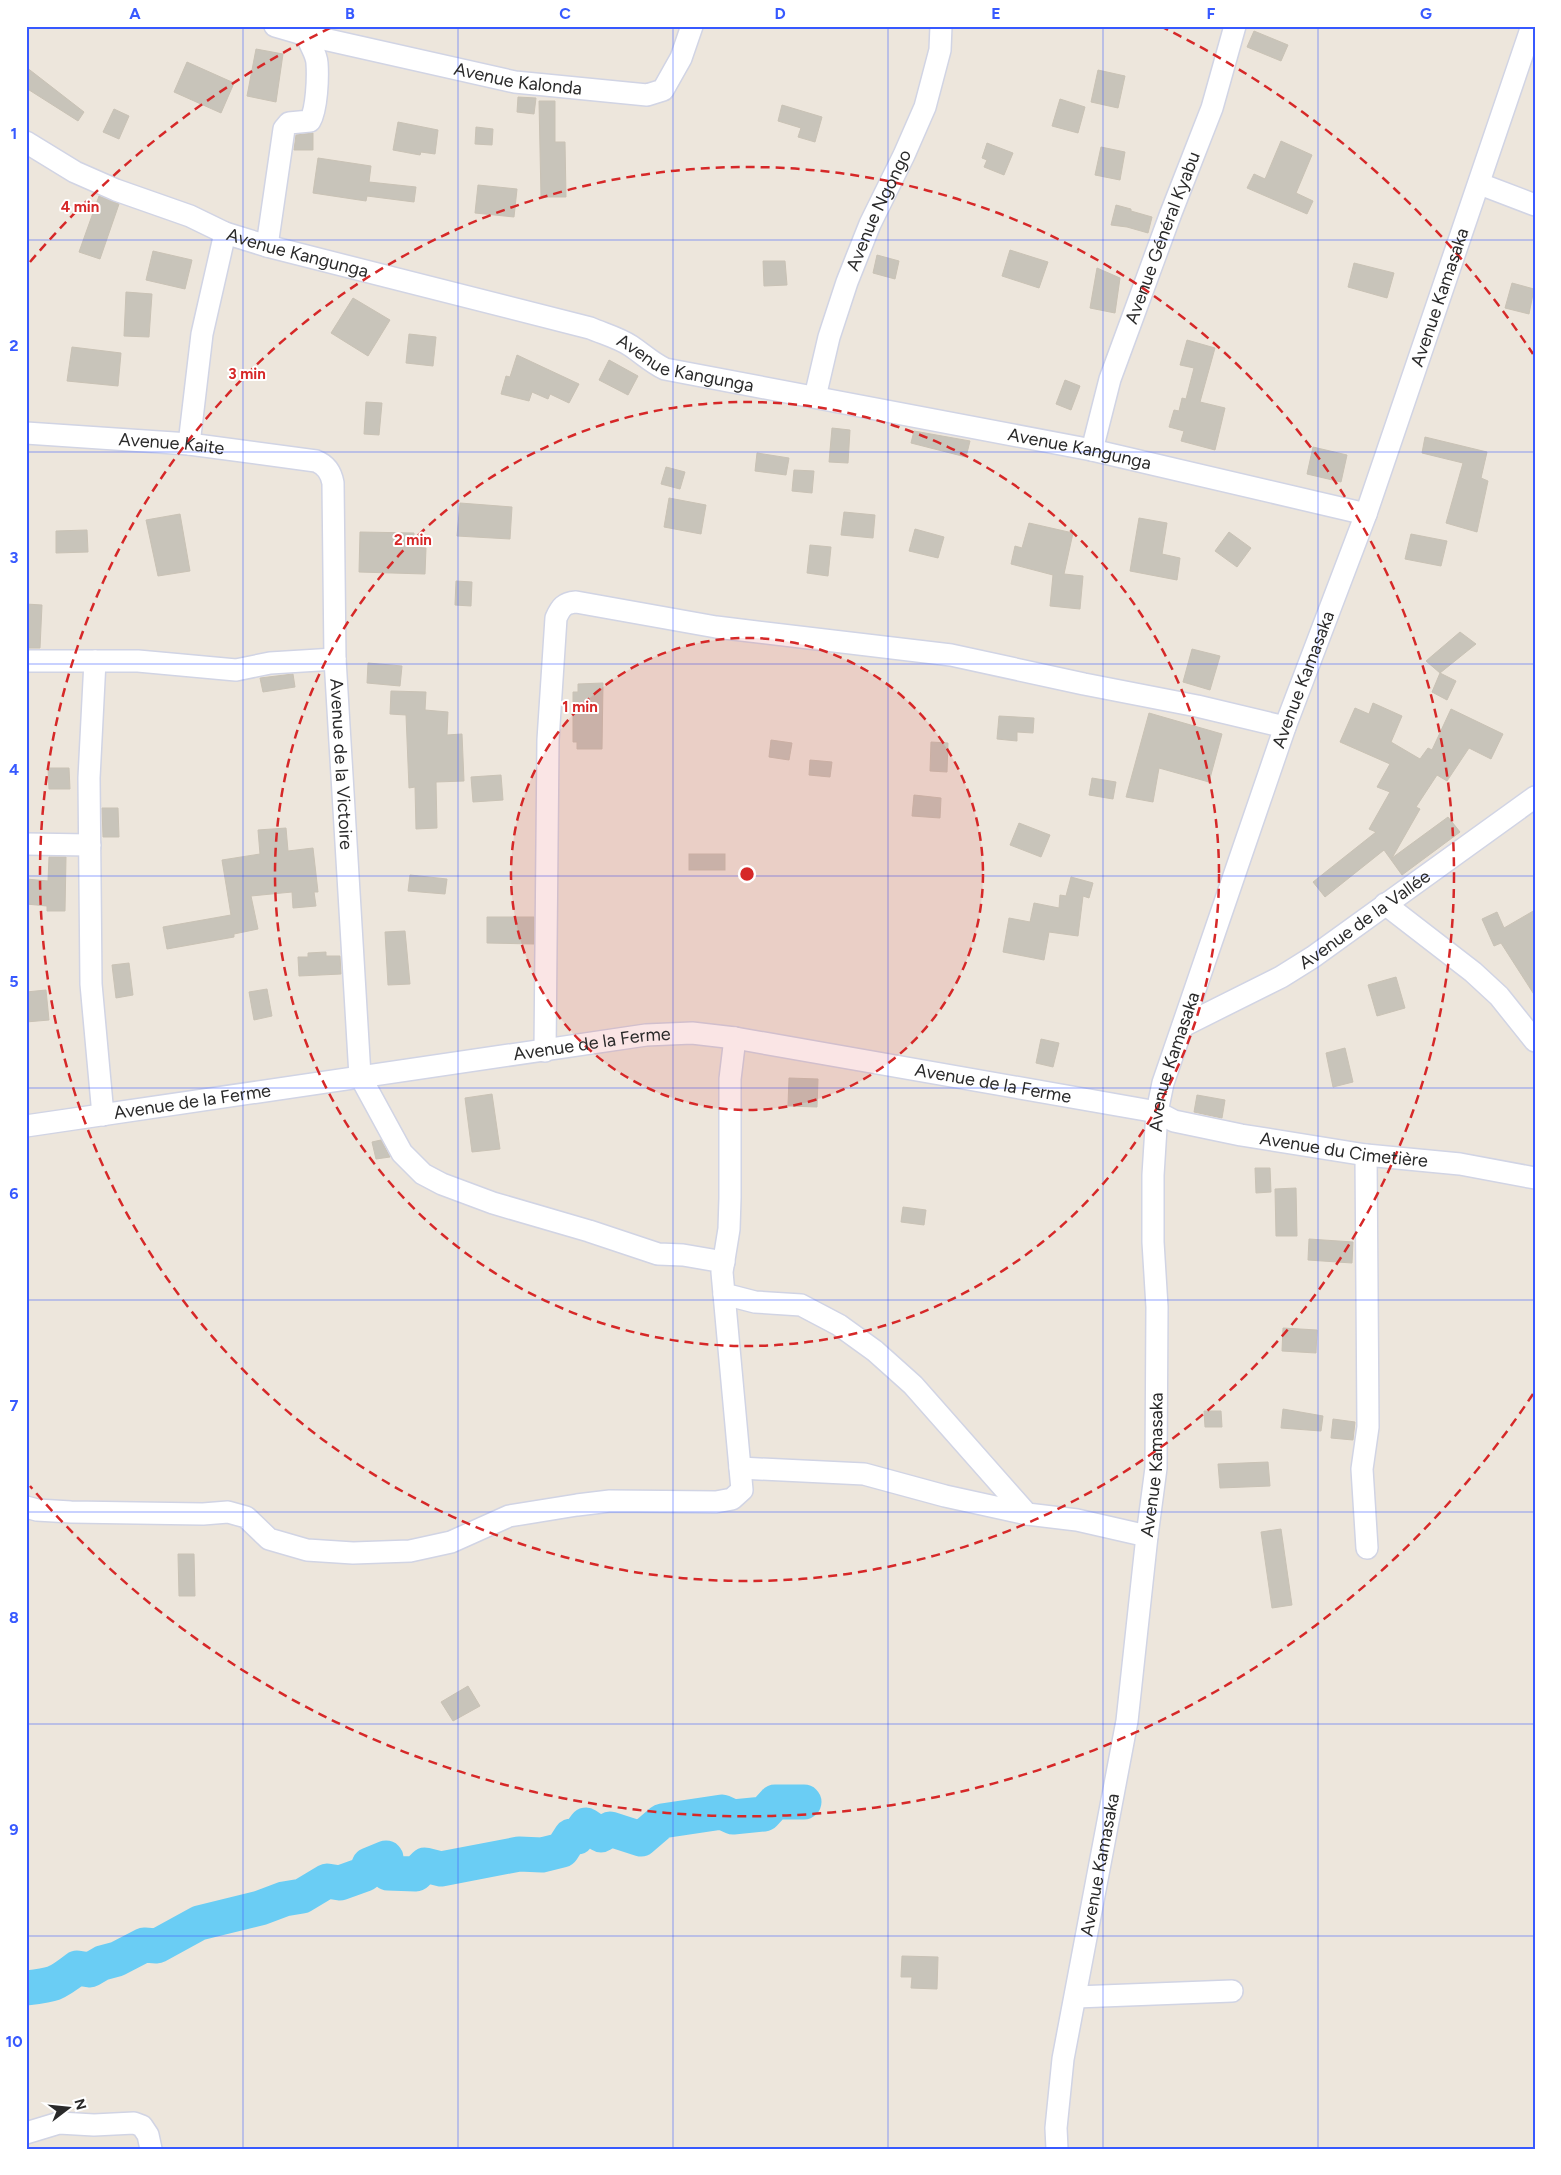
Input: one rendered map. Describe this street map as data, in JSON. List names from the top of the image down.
{
  "streets": {
    "street": [
      "Avenue Kalonda",
      "Avenue Ngongo",
      "Avenue Général Kyabu",
      "Avenue Kangunga",
      "Avenue Kamasaka",
      "Avenue Kaite",
      "Avenue de la Victoire",
      "Avenue de la Vallée",
      "Avenue de la Ferme",
      "Avenue du Cimetière"
    ]
  },
  "crossings": [
    ["Avenue Ngongo", "Avenue Kangunga"],
    ["Avenue Général Kyabu", "Avenue Kangunga"],
    ["Avenue Kangunga", "Avenue Kamasaka"],
    ["Avenue Kamasaka", "Avenue de la Vallée"],
    ["Avenue Kamasaka", "Avenue de la Ferme"],
    ["Avenue Kamasaka", "Avenue du Cimetière"],
    ["Avenue Kaite", "Avenue de la Victoire"],
    ["Avenue de la Victoire", "Avenue de la Ferme"],
    ["Avenue de la Ferme", "Avenue du Cimetière"]
  ],
  "north": "right",
  "grid": {
    "columns": [
      "A",
      "B",
      "C",
      "D",
      "E",
      "F",
      "G"
    ],
    "rows": [
      "1",
      "2",
      "3",
      "4",
      "5",
      "6",
      "7",
      "8",
      "9",
      "10"
    ]
  },
  "rings": [
    "4 min",
    "3 min",
    "2 min",
    "1 min"
  ]
}
